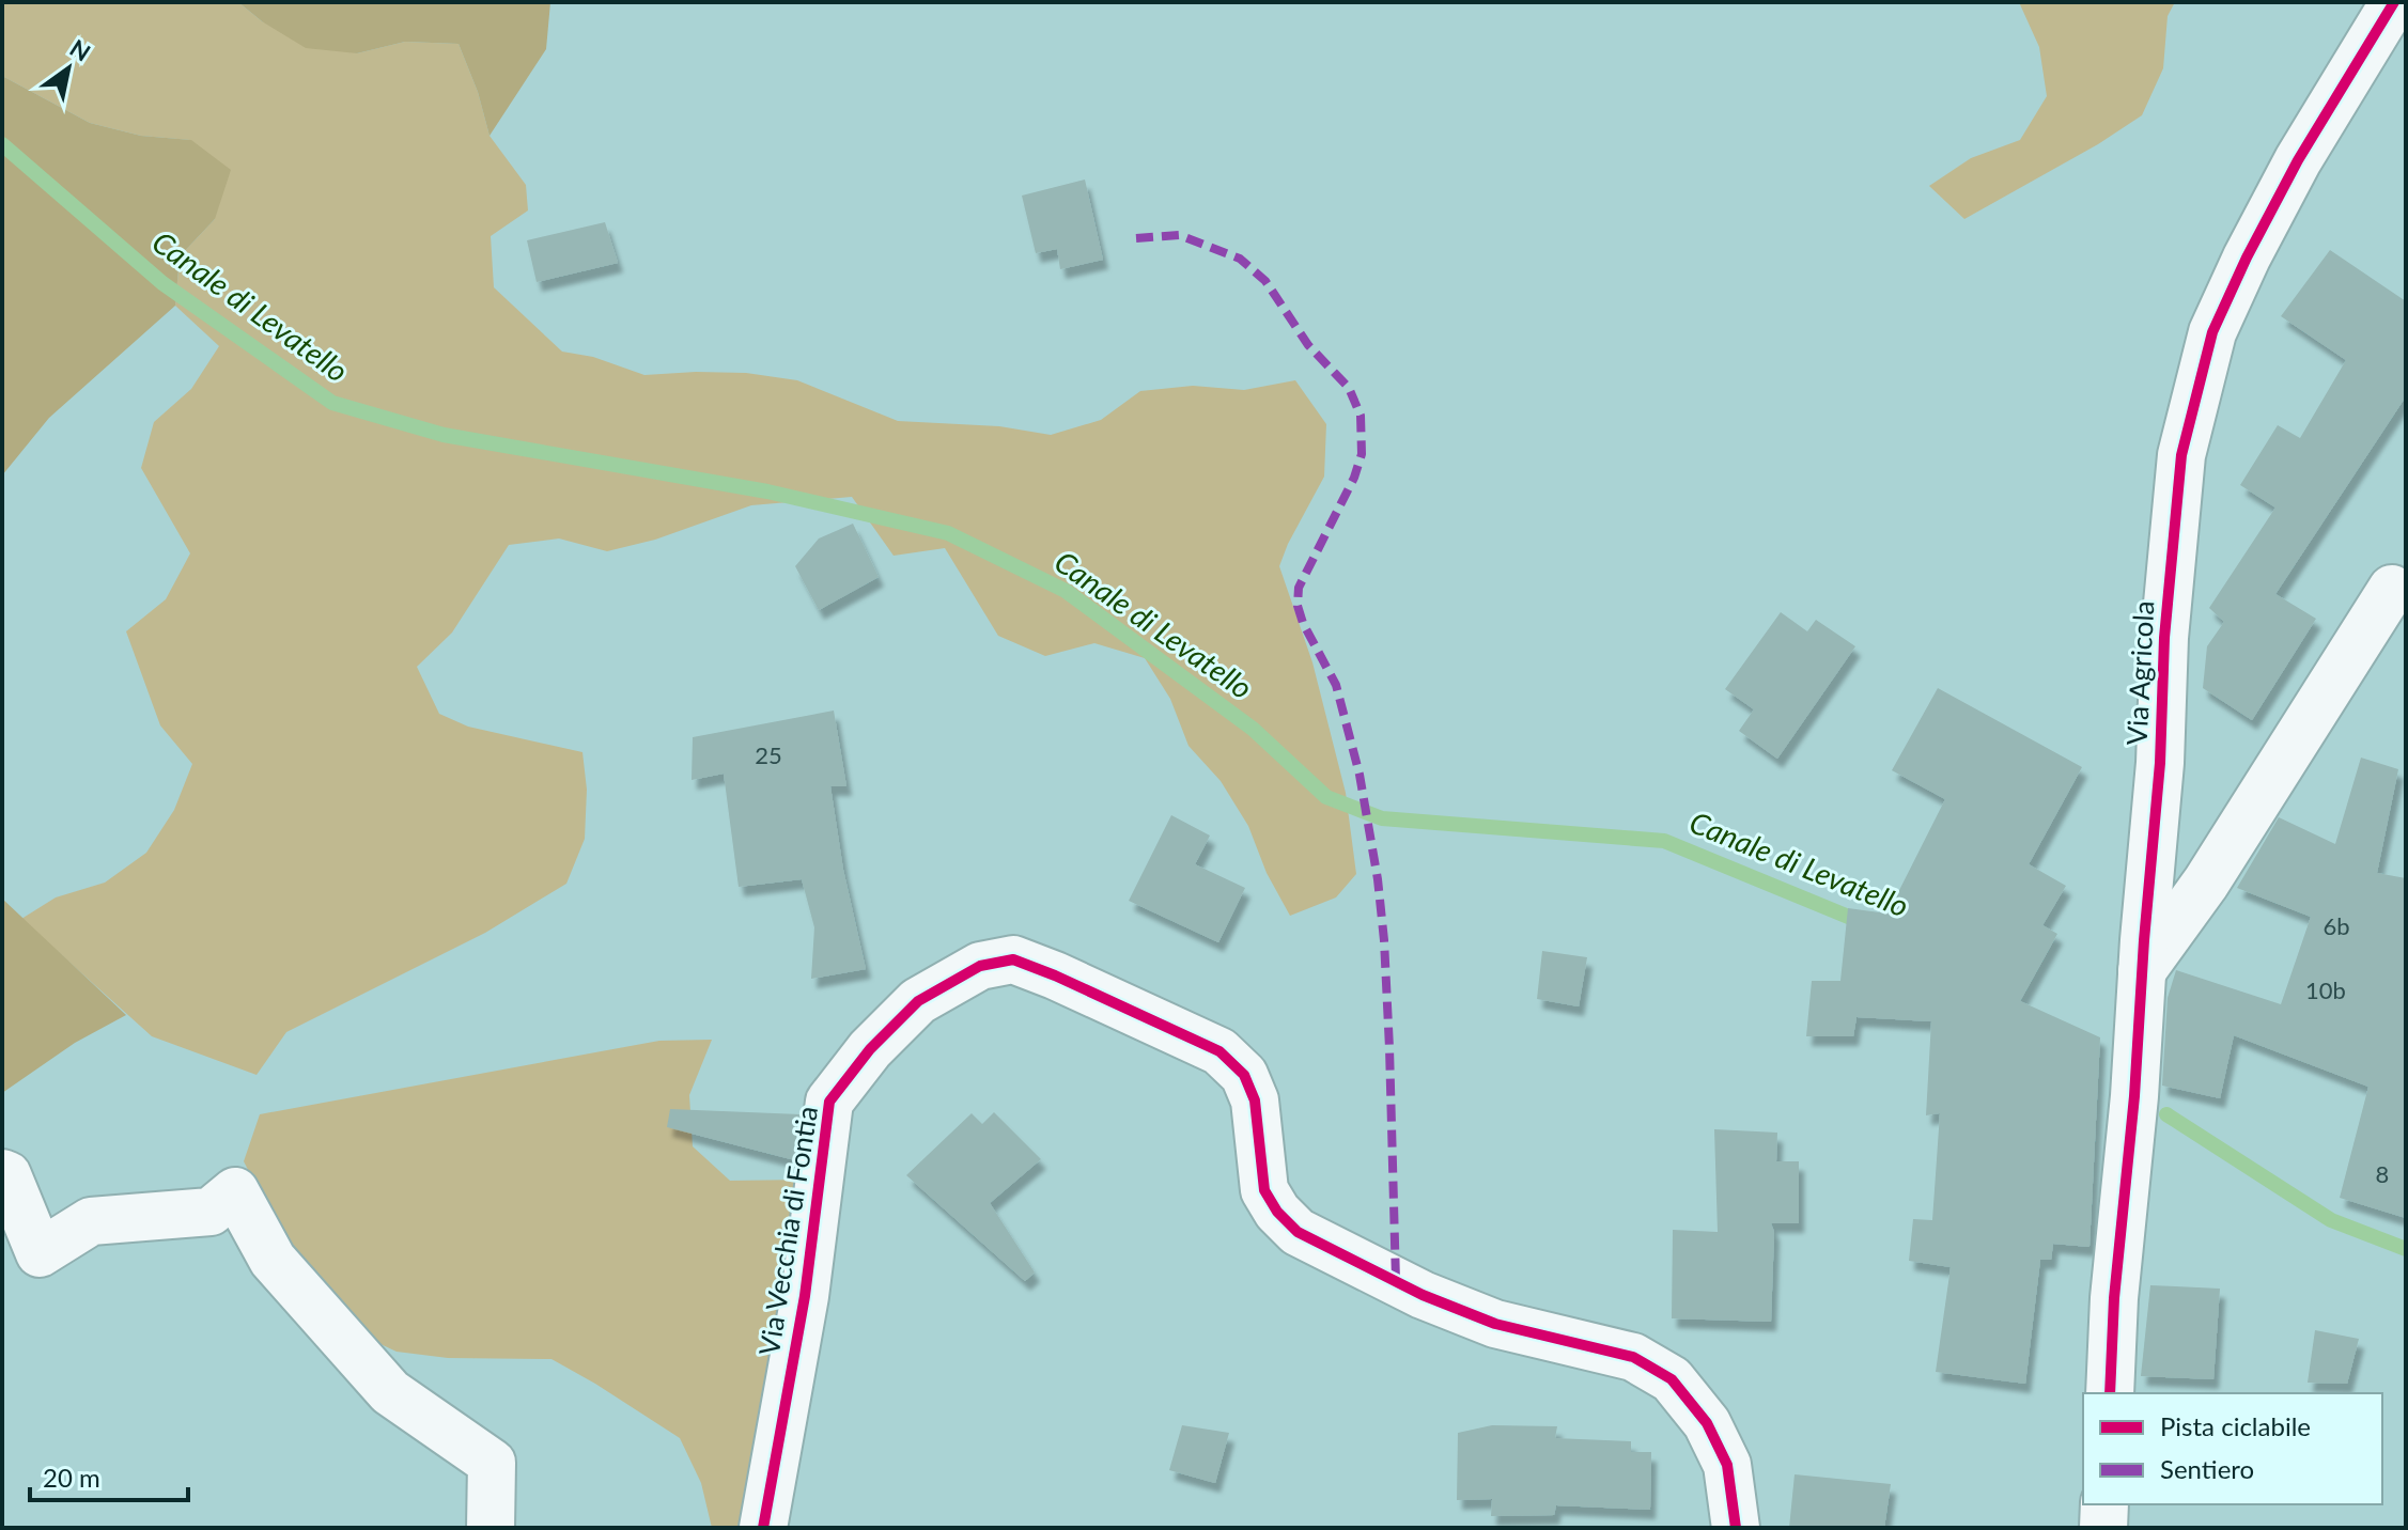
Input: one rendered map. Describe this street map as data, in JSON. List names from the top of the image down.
{
  "streets": {
    "street": ["Via Agricola", "Via Vecchia di Fontia"]
  },
  "water": ["Canale di Levatello"],
  "house_numbers": [
    "25",
    "6b",
    "10b",
    "8"
  ],
  "legend": ["Pista ciclabile", "Sentiero"],
  "scale_bar": "20 m",
  "north": "top right"
}
